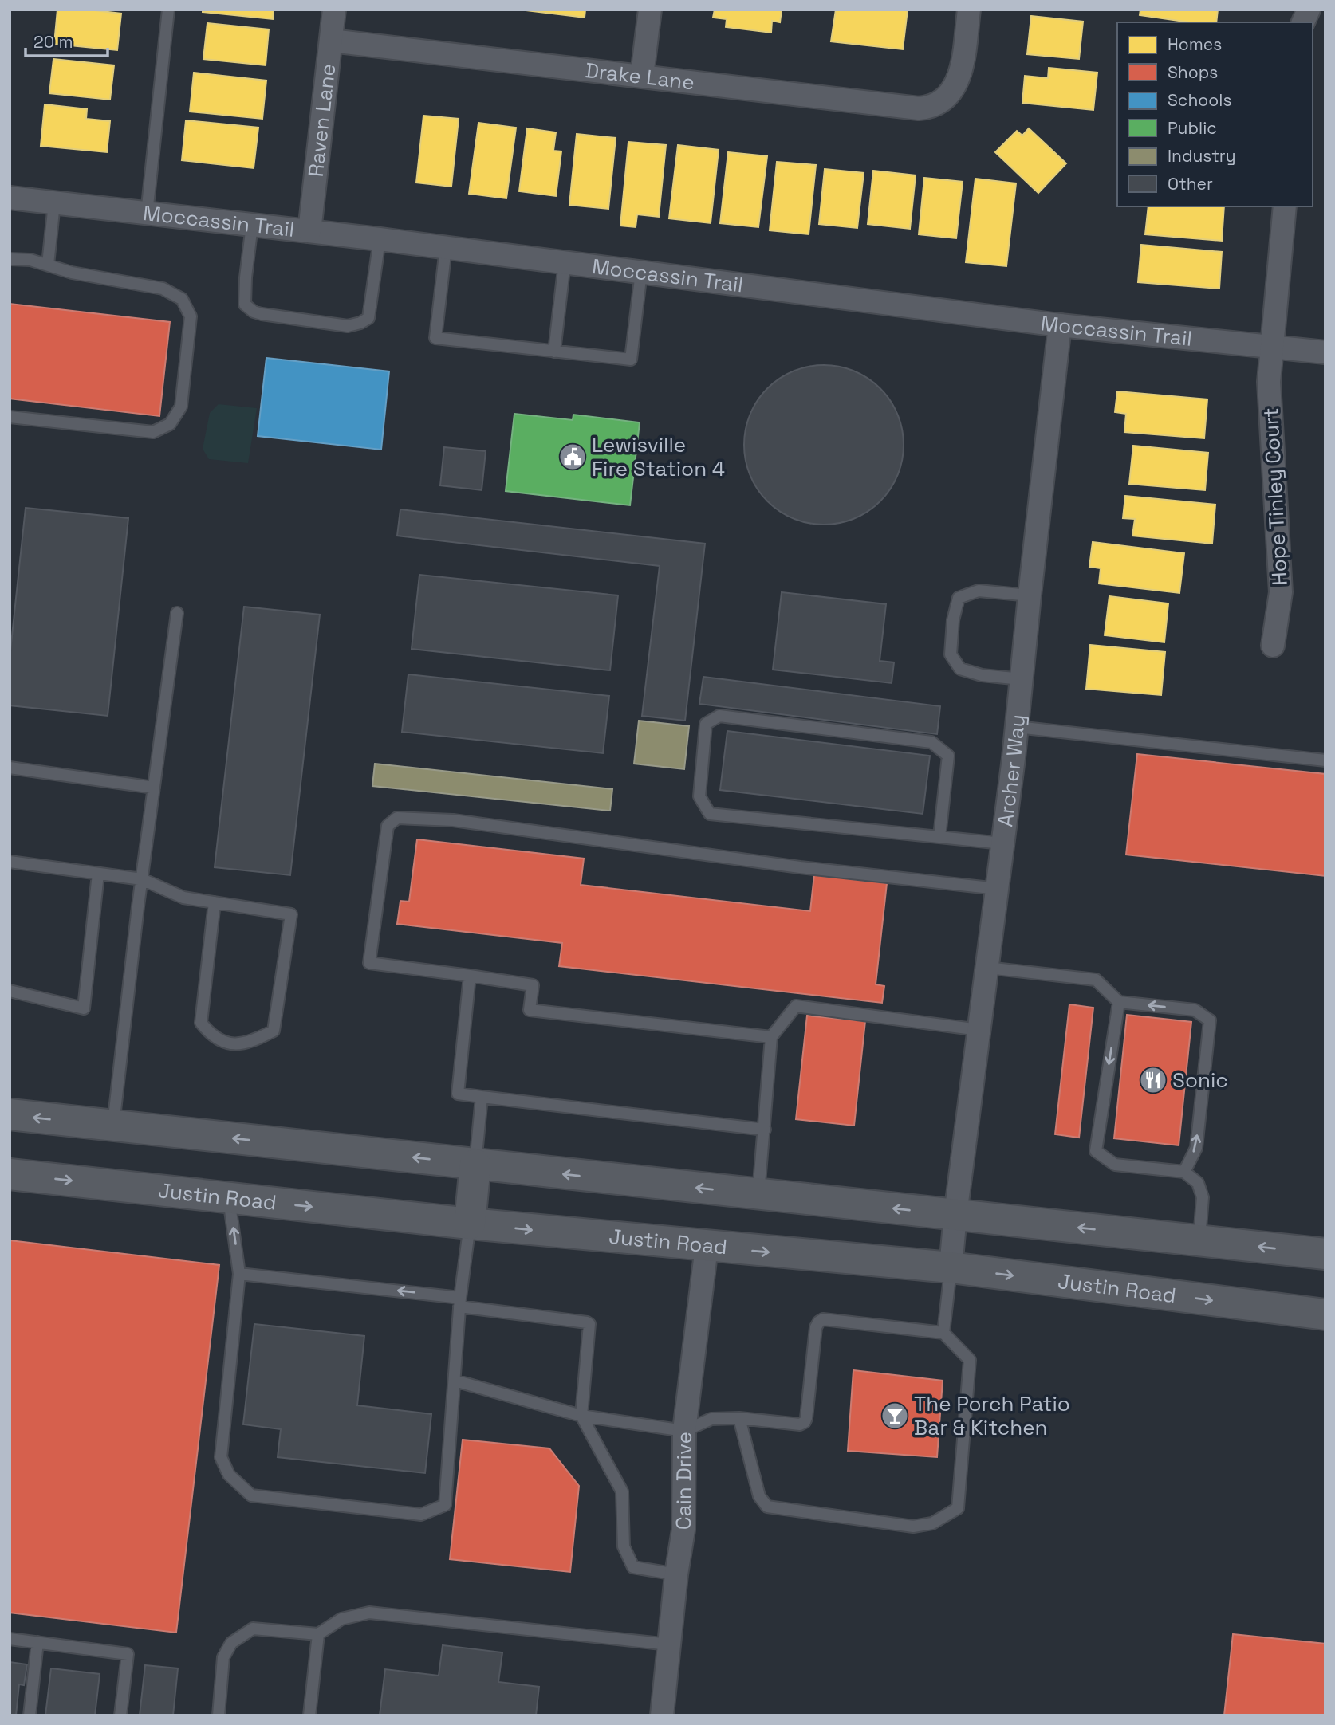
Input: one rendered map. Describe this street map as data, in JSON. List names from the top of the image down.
{
  "streets": {
    "main road": ["Justin Road"],
    "street": [
      "Drake Lane",
      "Raven Lane",
      "Moccassin Trail",
      "Hope Tinley Court",
      "Archer Way",
      "Cain Drive"
    ]
  },
  "crossings": [
    ["Drake Lane", "Raven Lane"],
    ["Raven Lane", "Moccassin Trail"],
    ["Moccassin Trail", "Hope Tinley Court"],
    ["Moccassin Trail", "Archer Way"],
    ["Archer Way", "Justin Road"],
    ["Justin Road", "Cain Drive"]
  ],
  "places": {
    "public building": ["Lewisville Fire Station 4"],
    "restaurant": ["Sonic"],
    "bar": ["The Porch Patio Bar & Kitchen"]
  },
  "legend": [
    "Homes",
    "Shops",
    "Schools",
    "Public",
    "Industry",
    "Other"
  ],
  "scale_bar": "20 m"
}
